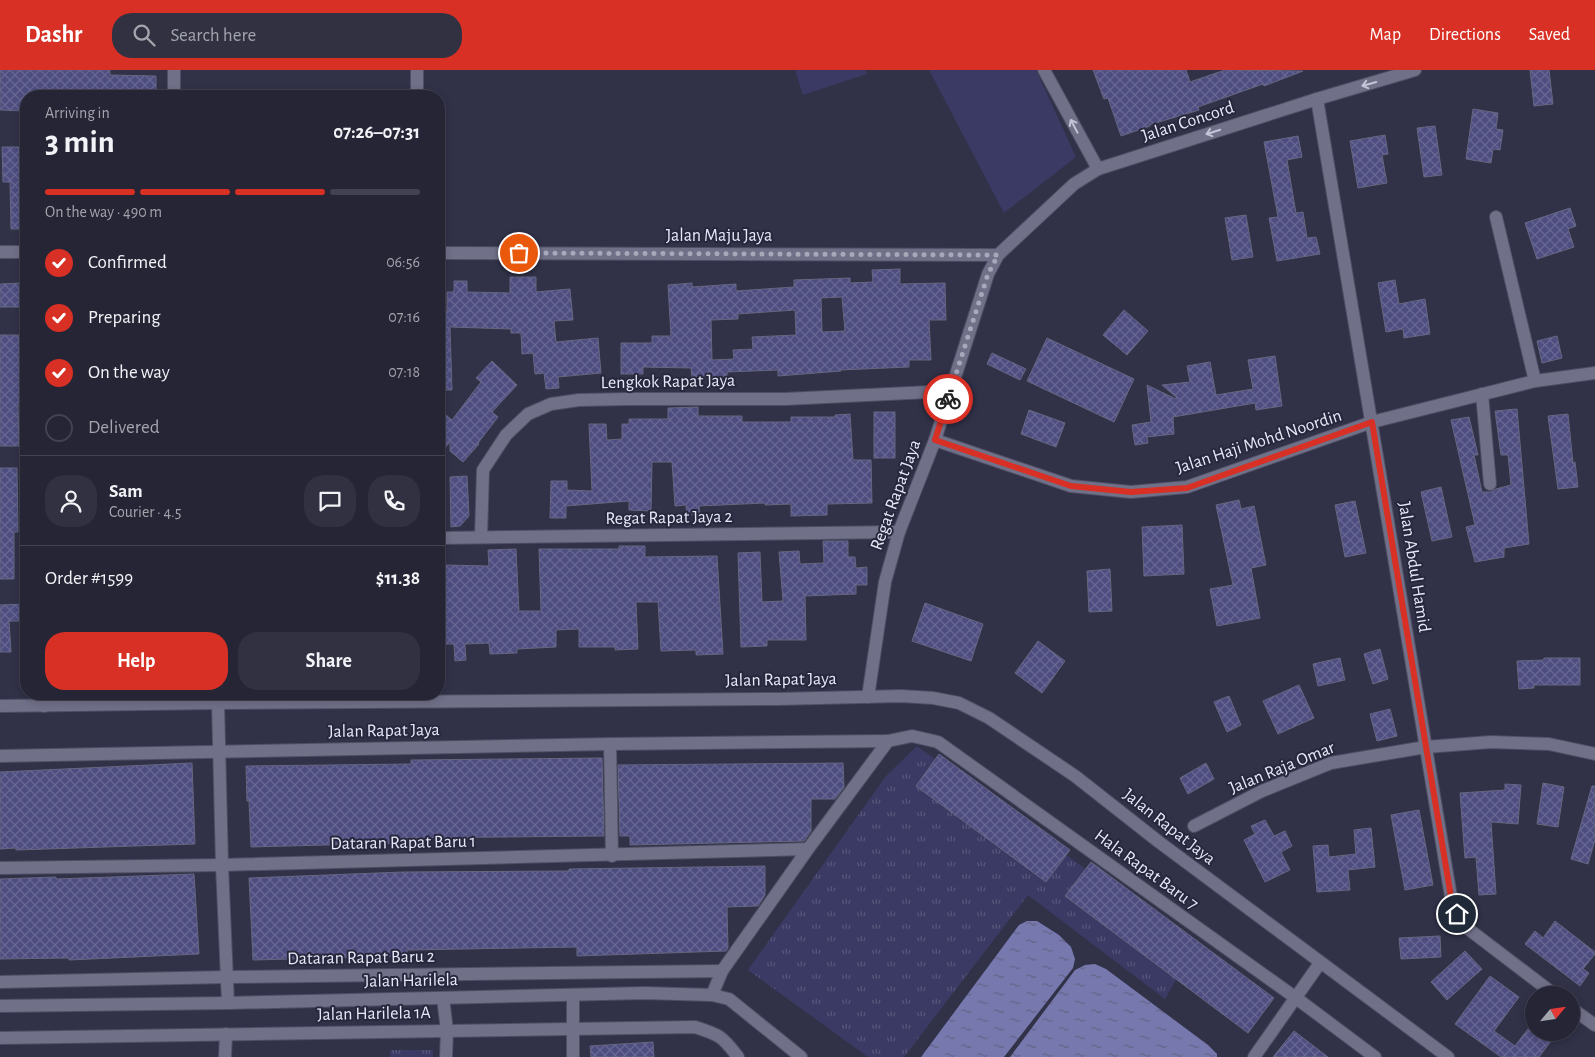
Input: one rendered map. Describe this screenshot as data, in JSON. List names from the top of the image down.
{
  "streets": {
    "street": [
      "Jalan Concord",
      "Jalan Maju Jaya",
      "Lengkok Rapat Jaya",
      "Jalan Haji Mohd Noordin",
      "Regat Rapat Jaya",
      "Regat Rapat Jaya 2",
      "Jalan Abdul Hamid",
      "Jalan Rapat Jaya",
      "Jalan Raja Omar",
      "Dataran Rapat Baru 1",
      "Hala Rapat Baru 7",
      "Dataran Rapat Baru 2",
      "Jalan Harilela",
      "Jalan Harilela 1A"
    ]
  },
  "crossings": [
    ["Jalan Concord", "Jalan Maju Jaya"],
    ["Jalan Concord", "Regat Rapat Jaya"],
    ["Jalan Concord", "Jalan Abdul Hamid"],
    ["Jalan Maju Jaya", "Regat Rapat Jaya"],
    ["Lengkok Rapat Jaya", "Regat Rapat Jaya"],
    ["Lengkok Rapat Jaya", "Regat Rapat Jaya 2"],
    ["Jalan Haji Mohd Noordin", "Regat Rapat Jaya"],
    ["Jalan Haji Mohd Noordin", "Jalan Abdul Hamid"],
    ["Regat Rapat Jaya", "Regat Rapat Jaya 2"],
    ["Regat Rapat Jaya", "Jalan Rapat Jaya"],
    ["Jalan Abdul Hamid", "Jalan Raja Omar"],
    ["Jalan Rapat Jaya", "Hala Rapat Baru 7"]
  ],
  "one_way": ["Jalan Concord"],
  "north": "top right",
  "page": {
    "header": "Dashr",
    "search": "Search here",
    "nav": ["Map", "Directions", "Saved"],
    "heading": ["3 min", "Arriving in", "07:26–07:31"],
    "panel": [
      "Sam",
      "Courier · 4.5",
      "Order #1599",
      "$11.38"
    ],
    "bar": "On the way · 490 m",
    "list": [
      ["Confirmed", "06:56"],
      ["Preparing", "07:16"],
      ["On the way", "07:18"],
      "Delivered"
    ],
    "buttons": ["Help", "Share"]
  }
}
